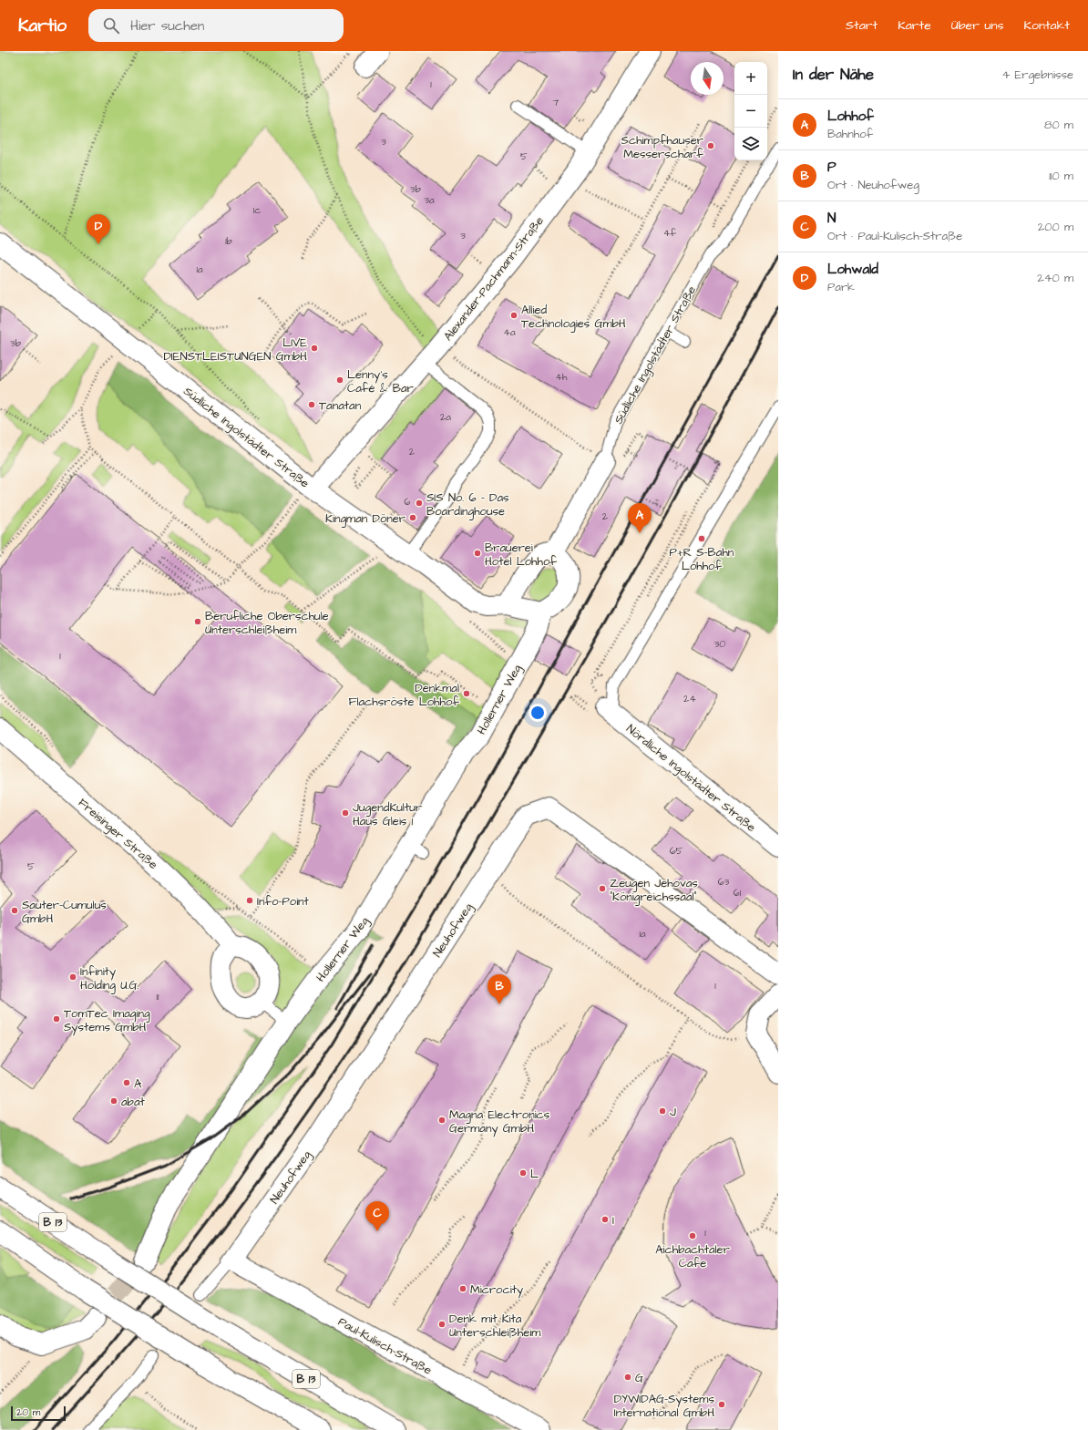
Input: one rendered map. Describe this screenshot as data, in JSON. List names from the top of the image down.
{
  "streets": {
    "street": [
      "Alexander-Pachmann-Straße",
      "Südliche Ingolstädter Straße",
      "Hollerner Weg",
      "Nördliche Ingolstädter Straße",
      "Freisinger Straße",
      "Neuhofweg",
      "B 13",
      "Paul-Kulisch-Straße"
    ]
  },
  "crossings": [
    ["Alexander-Pachmann-Straße", "Südliche Ingolstädter Straße"],
    ["Südliche Ingolstädter Straße", "Hollerner Weg"],
    ["Neuhofweg", "Paul-Kulisch-Straße"]
  ],
  "places": [
    "Schimpfhauser Messerscharf",
    "Allied Technologies GmbH",
    "LIVE DIENSTLEISTUNGEN GmbH",
    "Lenny’s Café & Bar",
    "Tanatan",
    "SIS No. 6 - Das Boardinghouse",
    "Kingman Döner",
    "P+R S-Bahn Lohhof",
    "Brauerei Hotel Lohhof",
    "Berufliche Oberschule Unterschleißheim",
    "Denkmal Flachsröste Lohhof",
    "JugendKultur Haus Gleis 1",
    "Zeugen Jehovas \"Königreichssaal\"",
    "Info-Point",
    "Sauter-Cumulus GmbH",
    "Infinity Holding U.G.",
    "TomTec Imaging Systems GmbH",
    "A",
    "abat",
    "J",
    "Magna Electronics Germany GmbH",
    "L",
    "I",
    "Aichbachtaler Cafe",
    "Microcity",
    "Denk mit Kita Unterschleißheim",
    "G",
    "DYWIDAG-Systems International GmbH"
  ],
  "house_numbers": [
    "1",
    "7",
    "3",
    "5",
    "3b",
    "3a",
    "1c",
    "4f",
    "3",
    "1b",
    "1a",
    "4a",
    "3b",
    "4h",
    "2a",
    "2",
    "6",
    "2",
    "30",
    "1",
    "24",
    "65",
    "5",
    "63",
    "61",
    "1a",
    "1",
    "11",
    "1"
  ],
  "scale_bar": "20 m",
  "north": "bottom",
  "page": {
    "header": "Kartio",
    "search": "Hier suchen",
    "nav": [
      "Start",
      "Karte",
      "Über uns",
      "Kontakt"
    ],
    "heading": ["In der Nähe", "4 Ergebnisse"],
    "map_buttons": ["+", "−"],
    "list": [
      {
        "mark": "A",
        "name": "Lohhof",
        "note": "Bahnhof",
        "value": "80 m"
      },
      {
        "mark": "B",
        "name": "P",
        "note": "Ort · Neuhofweg",
        "value": "110 m"
      },
      {
        "mark": "C",
        "name": "N",
        "note": "Ort · Paul-Kulisch-Straße",
        "value": "200 m"
      },
      {
        "mark": "D",
        "name": "Lohwald",
        "note": "Park",
        "value": "240 m"
      }
    ],
    "pins": [
      "D",
      "A",
      "B",
      "C"
    ],
    "scale": "20 m"
  }
}
